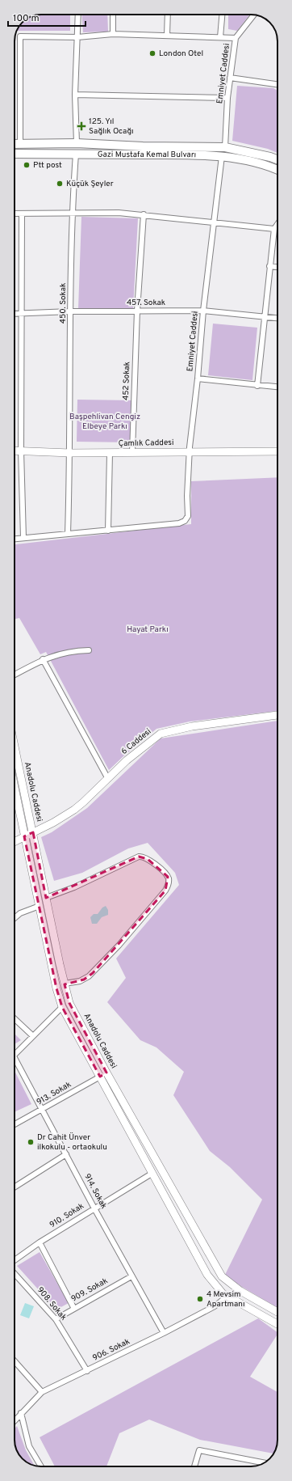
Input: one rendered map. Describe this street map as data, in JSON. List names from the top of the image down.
{
  "streets": {
    "main road": [
      "Gazi Mustafa Kemal Bulvarı",
      "Çamlık Caddesi",
      "6 Caddesi",
      "Anadolu Caddesi"
    ],
    "street": [
      "Emniyet Caddesi",
      "457. Sokak",
      "450. Sokak",
      "452 Sokak",
      "913. Sokak",
      "914. Sokak",
      "910. Sokak",
      "909. Sokak",
      "908. Sokak",
      "906. Sokak"
    ]
  },
  "crossings": [
    ["Emniyet Caddesi", "Gazi Mustafa Kemal Bulvarı"],
    ["Emniyet Caddesi", "457. Sokak"],
    ["Emniyet Caddesi", "Çamlık Caddesi"],
    ["Gazi Mustafa Kemal Bulvarı", "450. Sokak"],
    ["457. Sokak", "450. Sokak"],
    ["457. Sokak", "452 Sokak"],
    ["450. Sokak", "Çamlık Caddesi"],
    ["452 Sokak", "Çamlık Caddesi"],
    ["6 Caddesi", "Anadolu Caddesi"],
    ["Anadolu Caddesi", "913. Sokak"],
    ["Anadolu Caddesi", "910. Sokak"],
    ["Anadolu Caddesi", "906. Sokak"],
    ["913. Sokak", "914. Sokak"],
    ["914. Sokak", "910. Sokak"],
    ["914. Sokak", "909. Sokak"],
    ["914. Sokak", "906. Sokak"],
    ["909. Sokak", "908. Sokak"],
    ["908. Sokak", "906. Sokak"]
  ],
  "parks": ["Başpehlivan Cengiz Elbeye Parkı", "Hayat Parkı"],
  "places": {
    "other": [
      "London Otel",
      "Ptt post",
      "Küçük Şeyler",
      "Dr Cahit Ünver ilkokulu - ortaokulu",
      "4 Mevsim Apartmanı"
    ],
    "health": ["125. Yıl Sağlık Ocağı"]
  },
  "scale_bar": "100 m"
}
